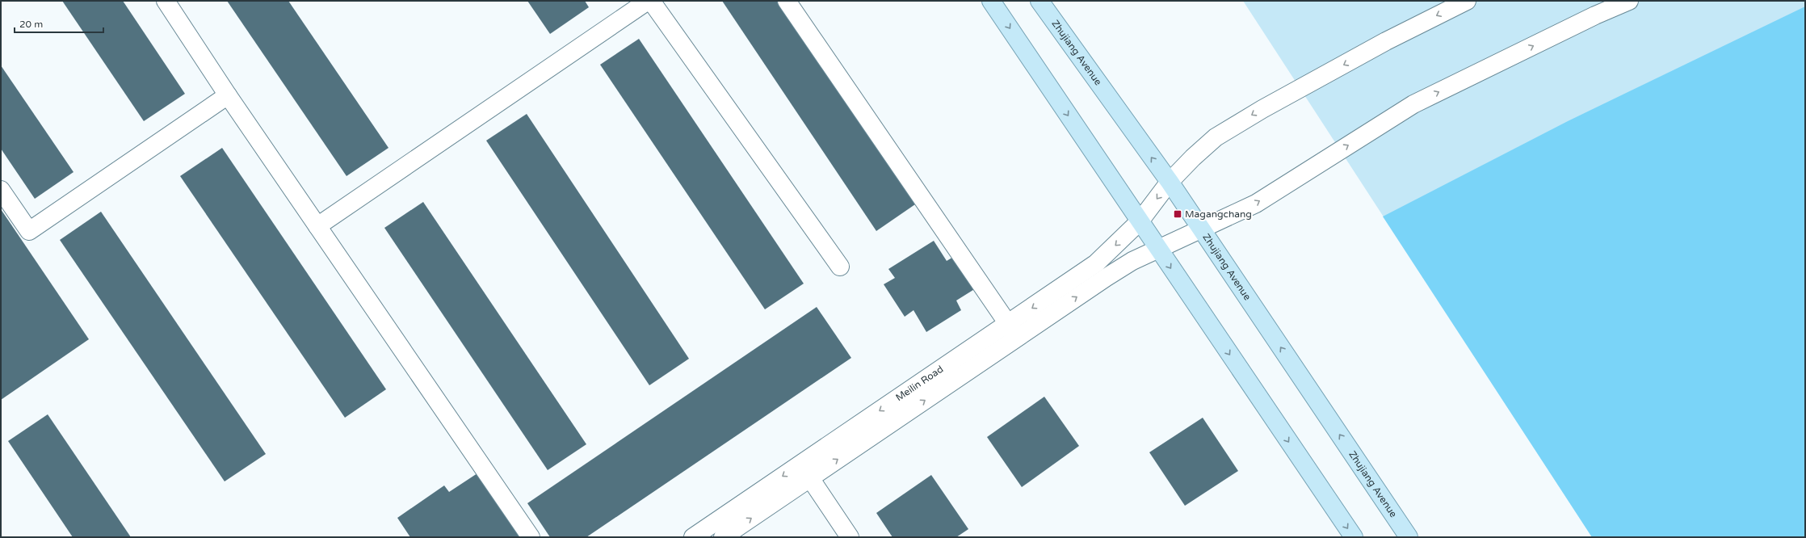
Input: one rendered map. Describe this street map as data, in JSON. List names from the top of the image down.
{
  "streets": {
    "main road": ["Zhujiang Avenue"],
    "street": ["Meilin Road"]
  },
  "crossings": [
    ["Zhujiang Avenue", "Meilin Road"]
  ],
  "places": {
    "transit": ["Magangchang"]
  },
  "scale_bar": "20 m"
}
